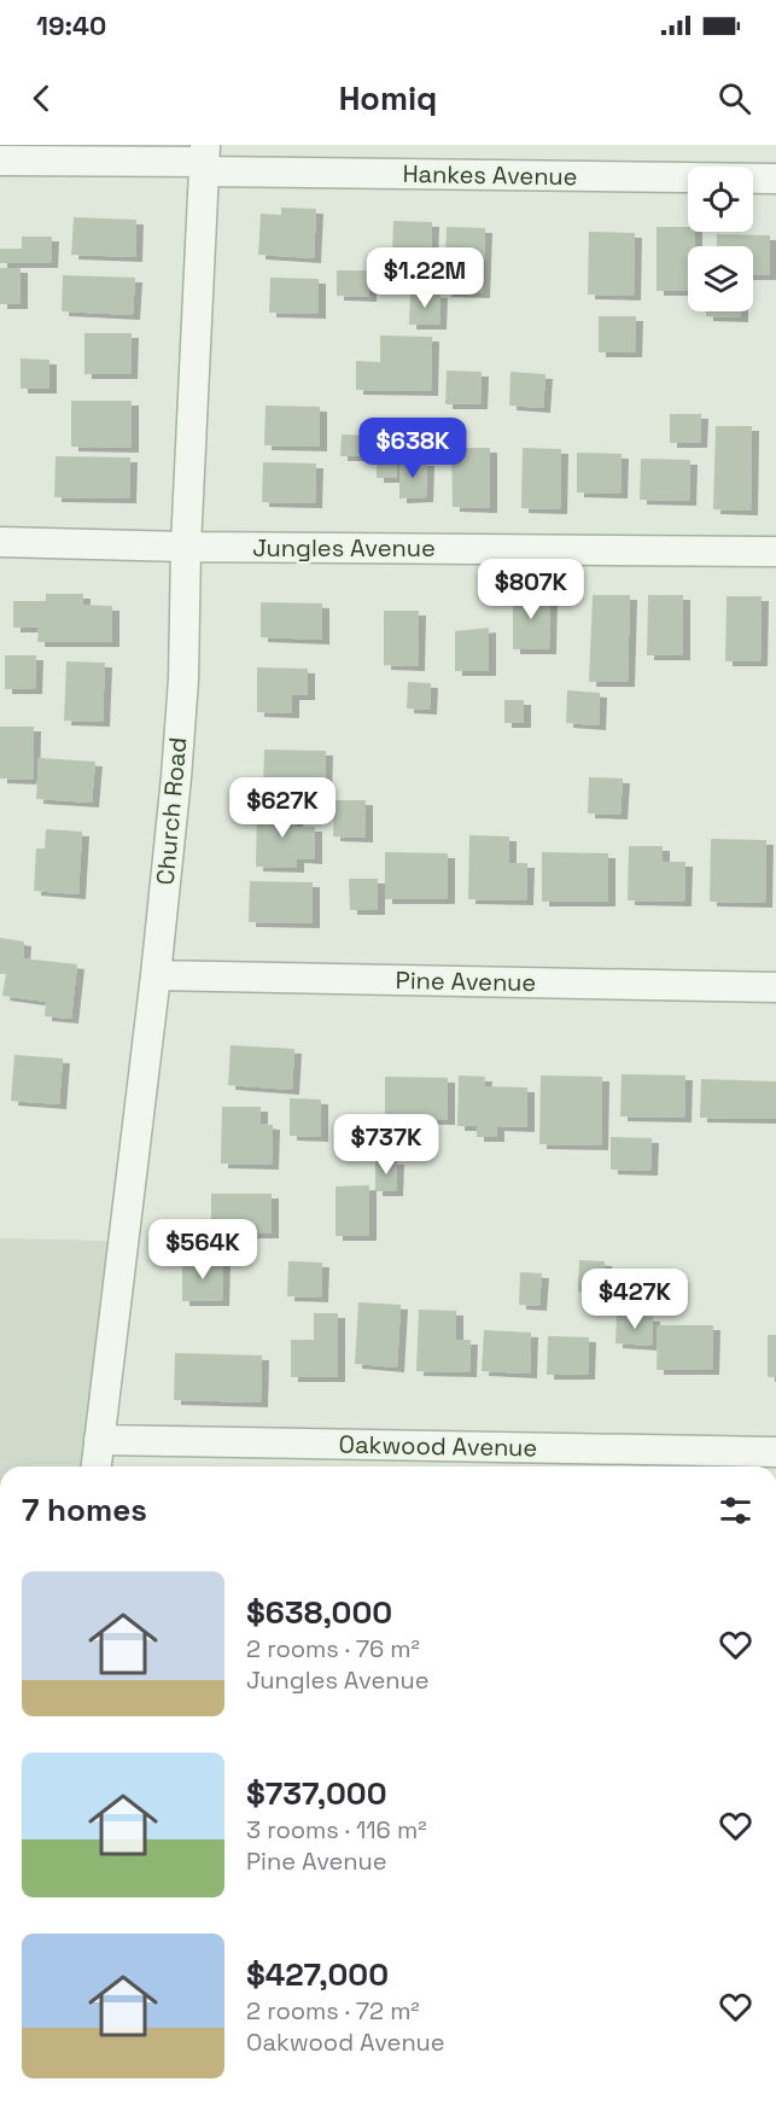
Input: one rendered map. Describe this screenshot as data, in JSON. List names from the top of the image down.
{
  "streets": {
    "street": [
      "Hankes Avenue",
      "Jungles Avenue",
      "Church Road",
      "Pine Avenue",
      "Oakwood Avenue"
    ]
  },
  "crossings": [
    ["Hankes Avenue", "Church Road"],
    ["Jungles Avenue", "Church Road"],
    ["Church Road", "Pine Avenue"],
    ["Church Road", "Oakwood Avenue"]
  ],
  "page": {
    "status": "19:40",
    "header": "Homiq",
    "price": [
      "$1.22M",
      "$638K",
      "$807K",
      "$627K",
      "$737K",
      "$564K",
      "$427K"
    ],
    "heading": "7 homes",
    "list": [
      {
        "name": "$638,000",
        "note": "2 rooms · 76 m² · Jungles Avenue"
      },
      {
        "name": "$737,000",
        "note": "3 rooms · 116 m² · Pine Avenue"
      },
      {
        "name": "$427,000",
        "note": "2 rooms · 72 m² · Oakwood Avenue"
      }
    ]
  }
}
